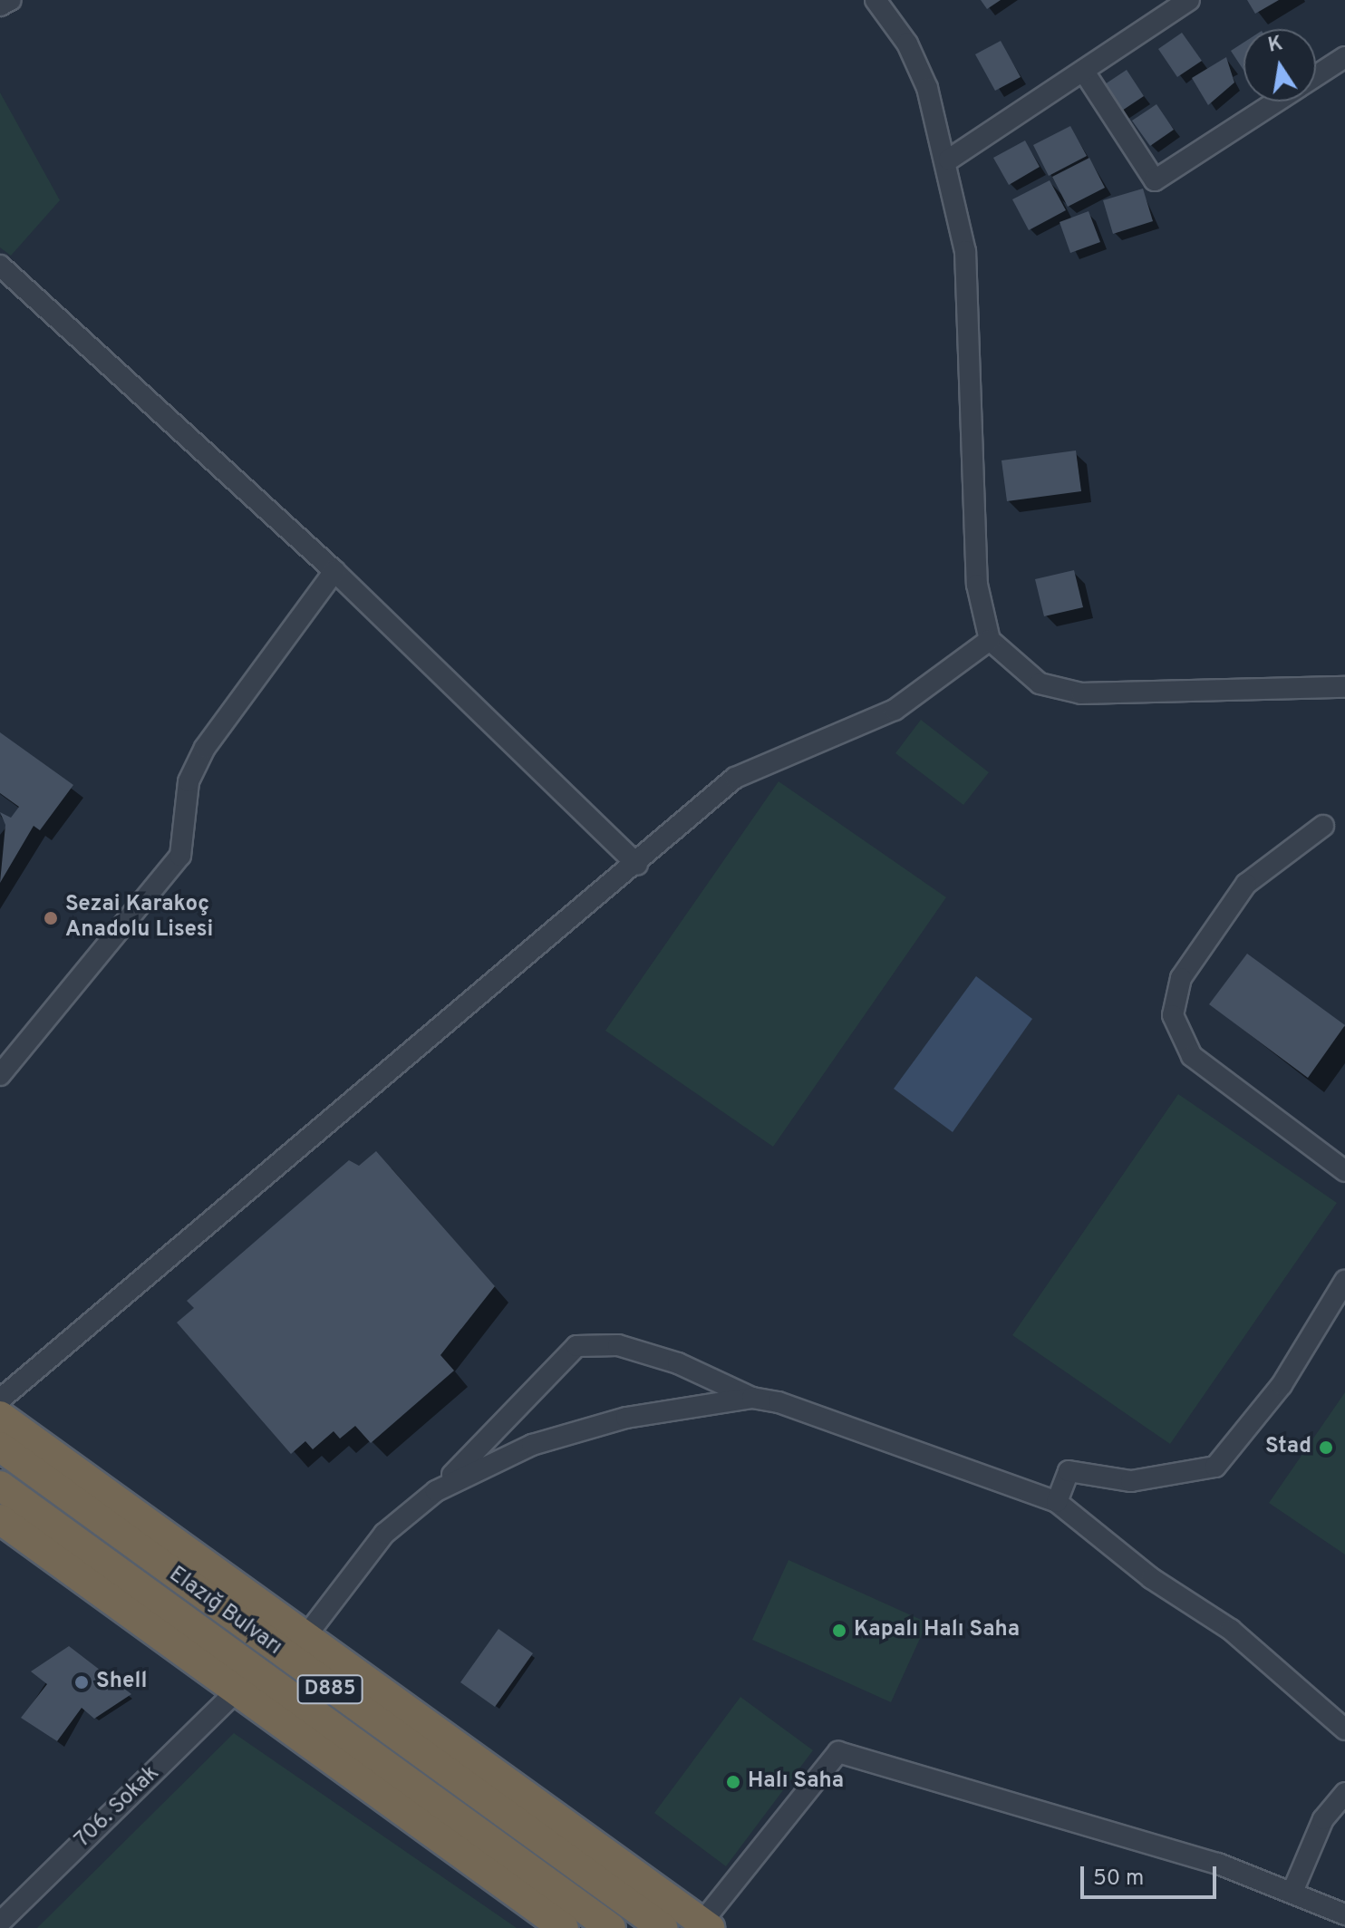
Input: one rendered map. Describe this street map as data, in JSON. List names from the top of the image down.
{
  "streets": {
    "highway": ["Elazığ Bulvarı", "D885"],
    "street": ["706. Sokak"]
  },
  "places": [
    "Sezai Karakoç Anadolu Lisesi",
    "Stad",
    "Kapalı Halı Saha",
    "Shell",
    "Halı Saha"
  ],
  "scale_bar": "50 m",
  "north": "top"
}
